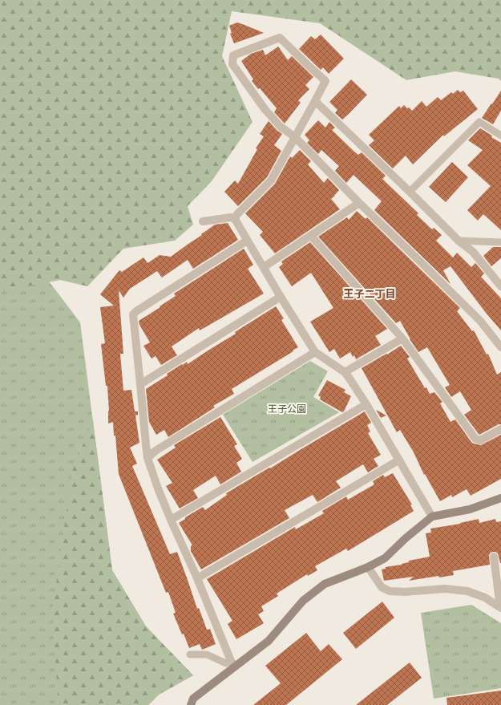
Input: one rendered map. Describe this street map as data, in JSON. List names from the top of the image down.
{
  "districts": ["王子二丁目"],
  "parks": ["王子公園"]
}
